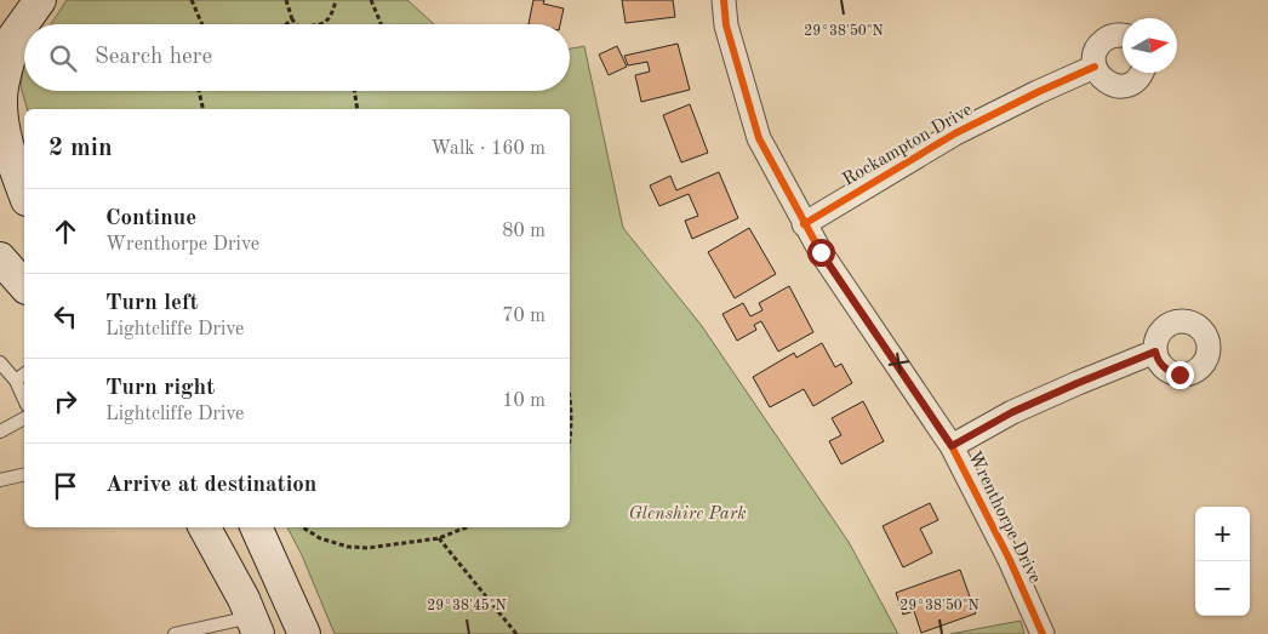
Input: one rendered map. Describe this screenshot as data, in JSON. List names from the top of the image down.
{
  "streets": {
    "street": ["Rockampton Drive", "Wrenthorpe Drive"]
  },
  "crossings": [
    ["Rockampton Drive", "Wrenthorpe Drive"]
  ],
  "parks": ["Glenshire Park"],
  "north": "right",
  "page": {
    "search": "Search here",
    "heading": ["2 min", "Walk · 160 m"],
    "list": [
      ["Continue", "Wrenthorpe Drive", "80 m"],
      ["Turn left", "Lightcliffe Drive", "70 m"],
      ["Turn right", "Lightcliffe Drive", "10 m"],
      "Arrive at destination"
    ],
    "map_buttons": ["+", "−"]
  },
  "coordinates": ["29°38'50\"N", "29°38'45\"N"]
}
